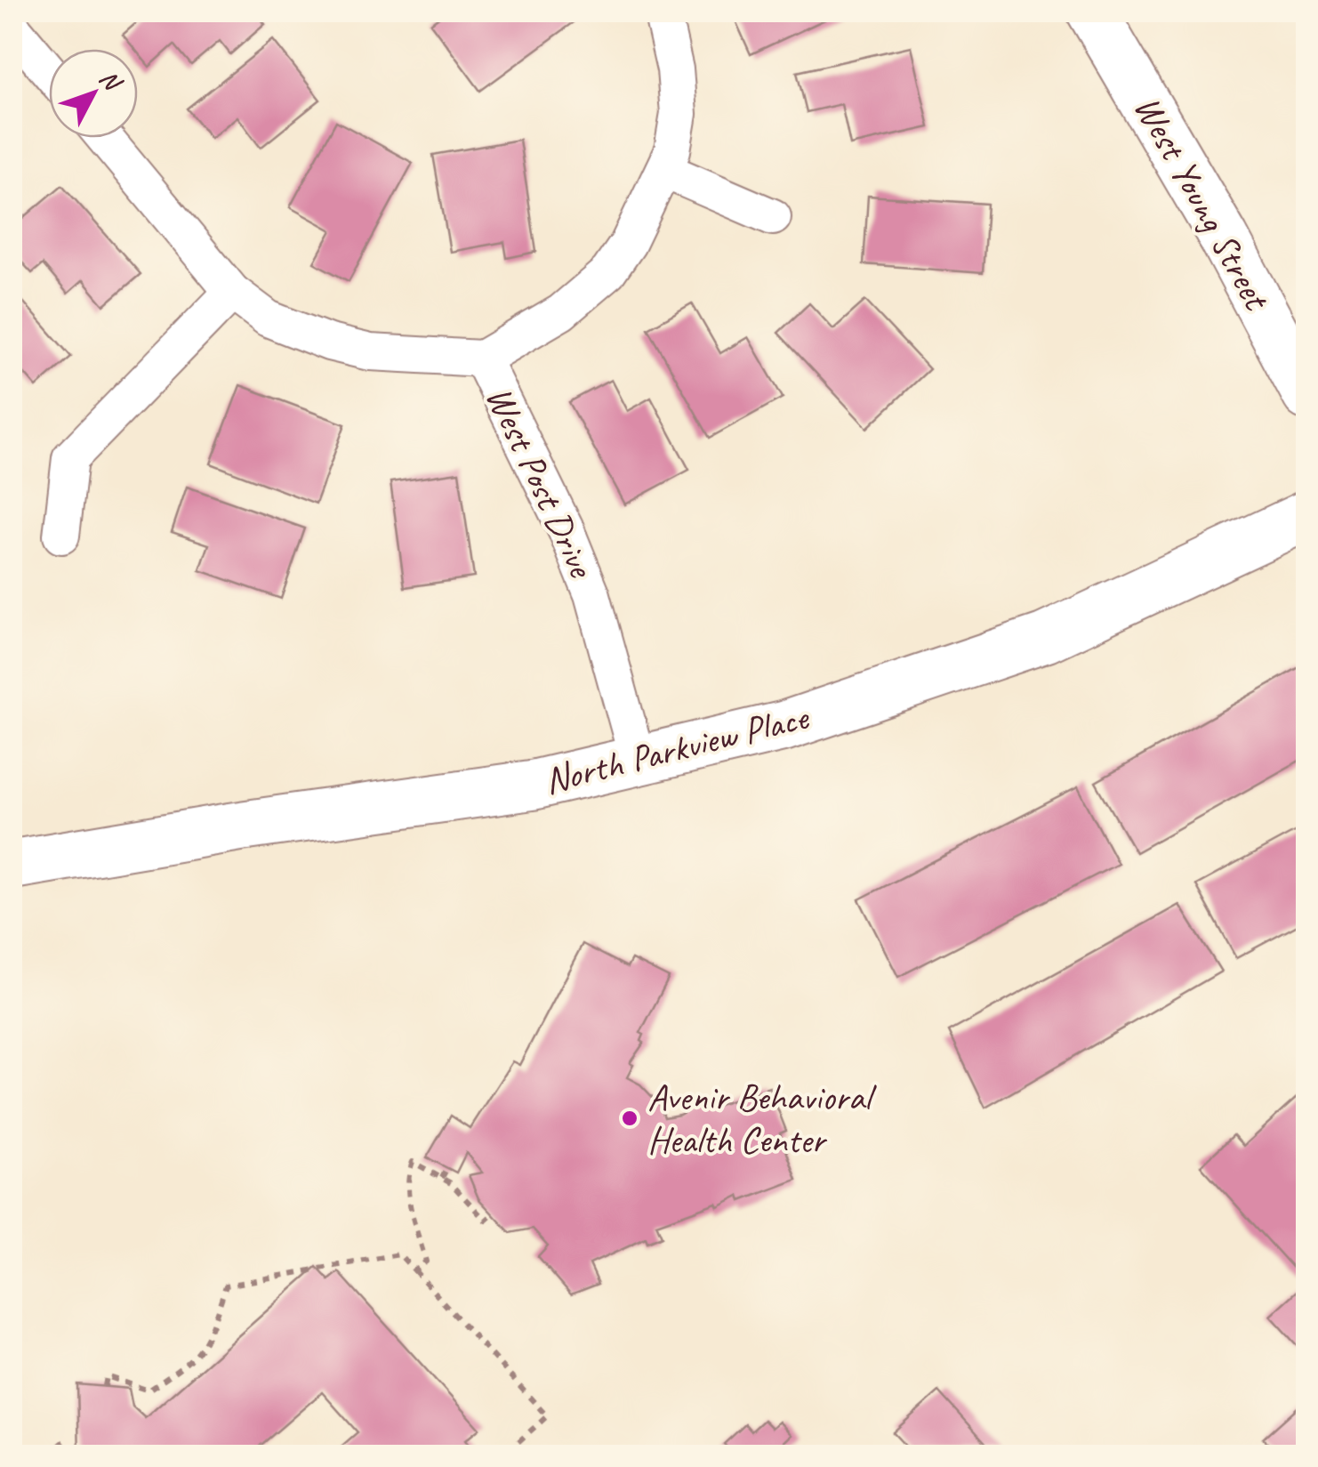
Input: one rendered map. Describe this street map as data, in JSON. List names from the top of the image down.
{
  "streets": {
    "street": ["West Young Street", "West Post Drive", "North Parkview Place"]
  },
  "crossings": [
    ["West Post Drive", "North Parkview Place"]
  ],
  "places": ["Avenir Behavioral Health Center"],
  "north": "top right"
}
